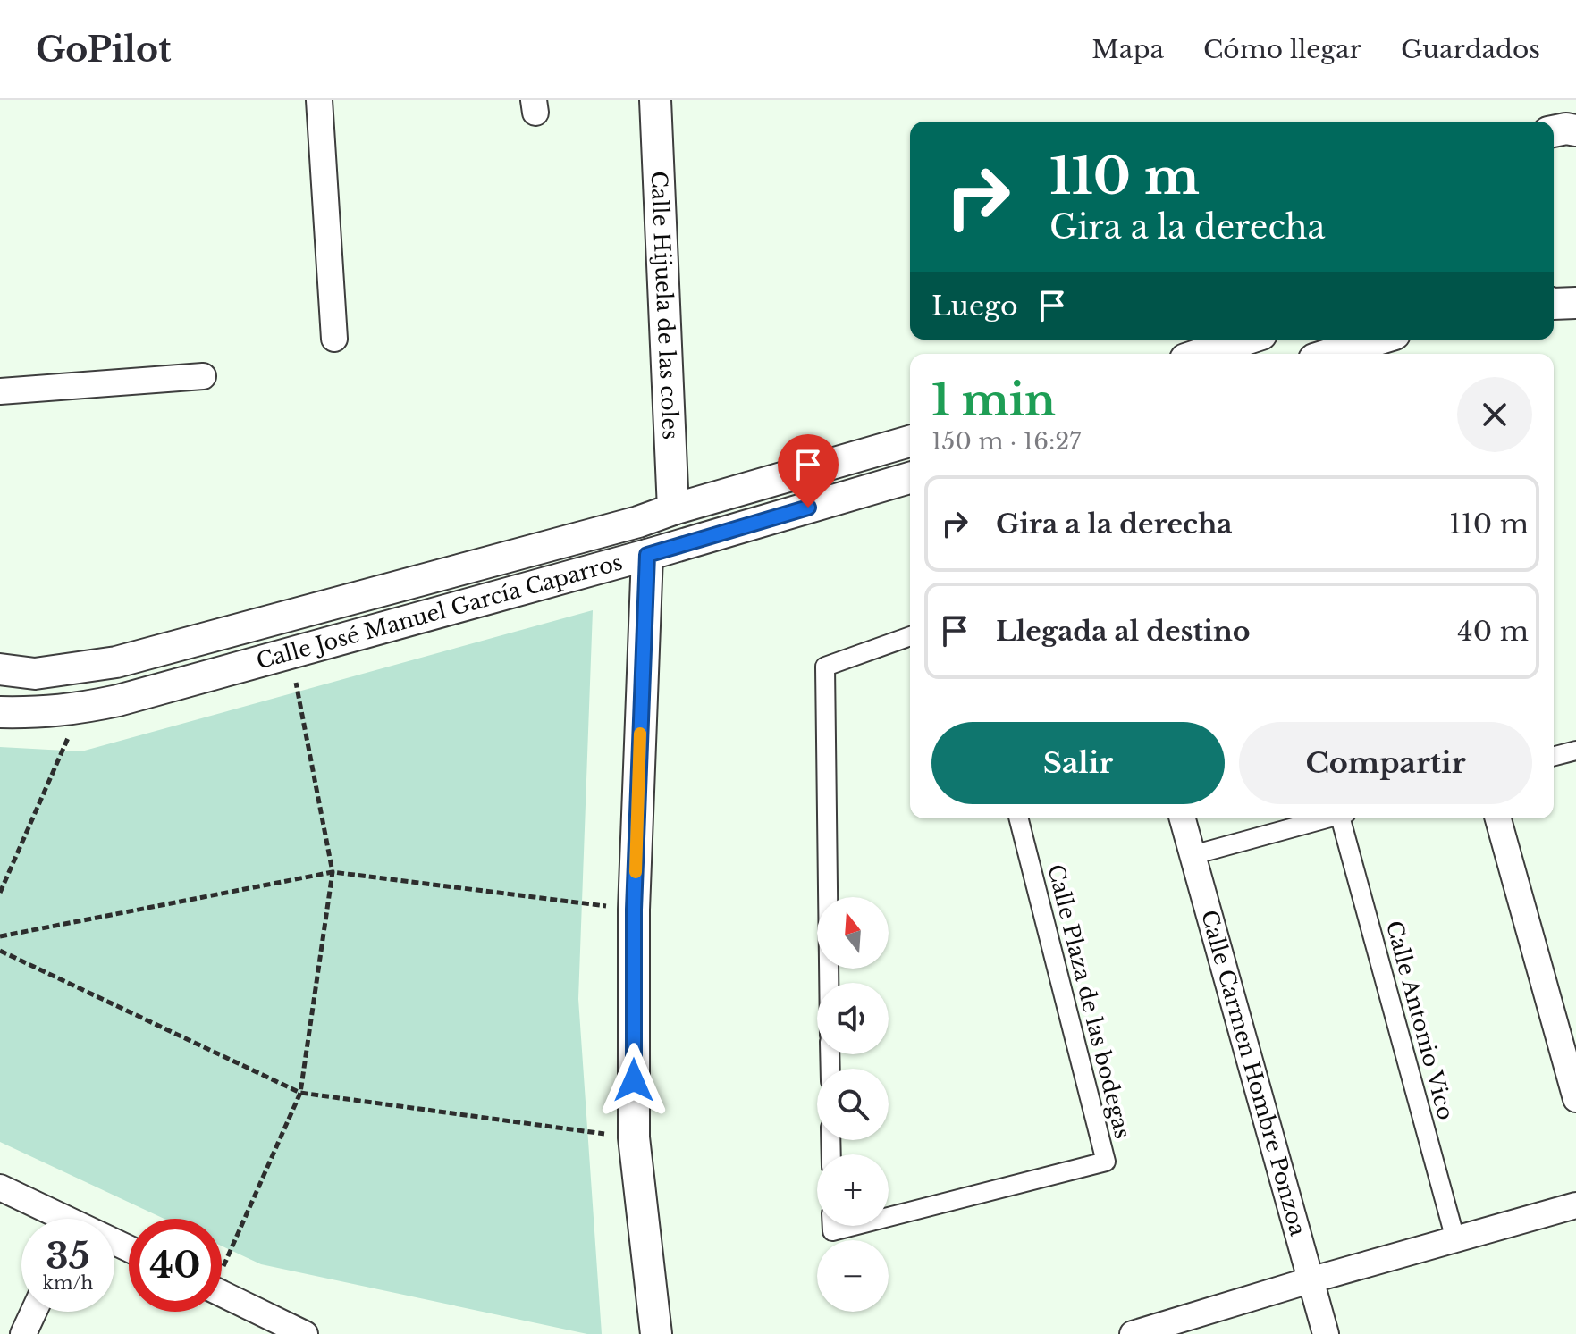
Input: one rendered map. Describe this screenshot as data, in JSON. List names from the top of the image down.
{
  "streets": {
    "street": [
      "Calle Hijuela de las coles",
      "Calle José Manuel García Caparros",
      "Calle Plaza de las bodegas",
      "Calle Antonio Vico",
      "Calle Carmen Hombre Ponzoa"
    ]
  },
  "crossings": [
    ["Calle Hijuela de las coles", "Calle José Manuel García Caparros"]
  ],
  "north": "top",
  "page": {
    "header": "GoPilot",
    "nav": ["Mapa", "Cómo llegar", "Guardados"],
    "turn": ["110 m", "Gira a la derecha"],
    "then": "Luego",
    "heading": ["1 min", "150 m · 16:27"],
    "list": [
      {
        "name": "Gira a la derecha",
        "value": "110 m"
      },
      {
        "name": "Llegada al destino",
        "value": "40 m"
      }
    ],
    "buttons": ["Salir", "Compartir"],
    "map_buttons": ["+", "−"],
    "speed": "35 km/h",
    "limit": "40"
  }
}
